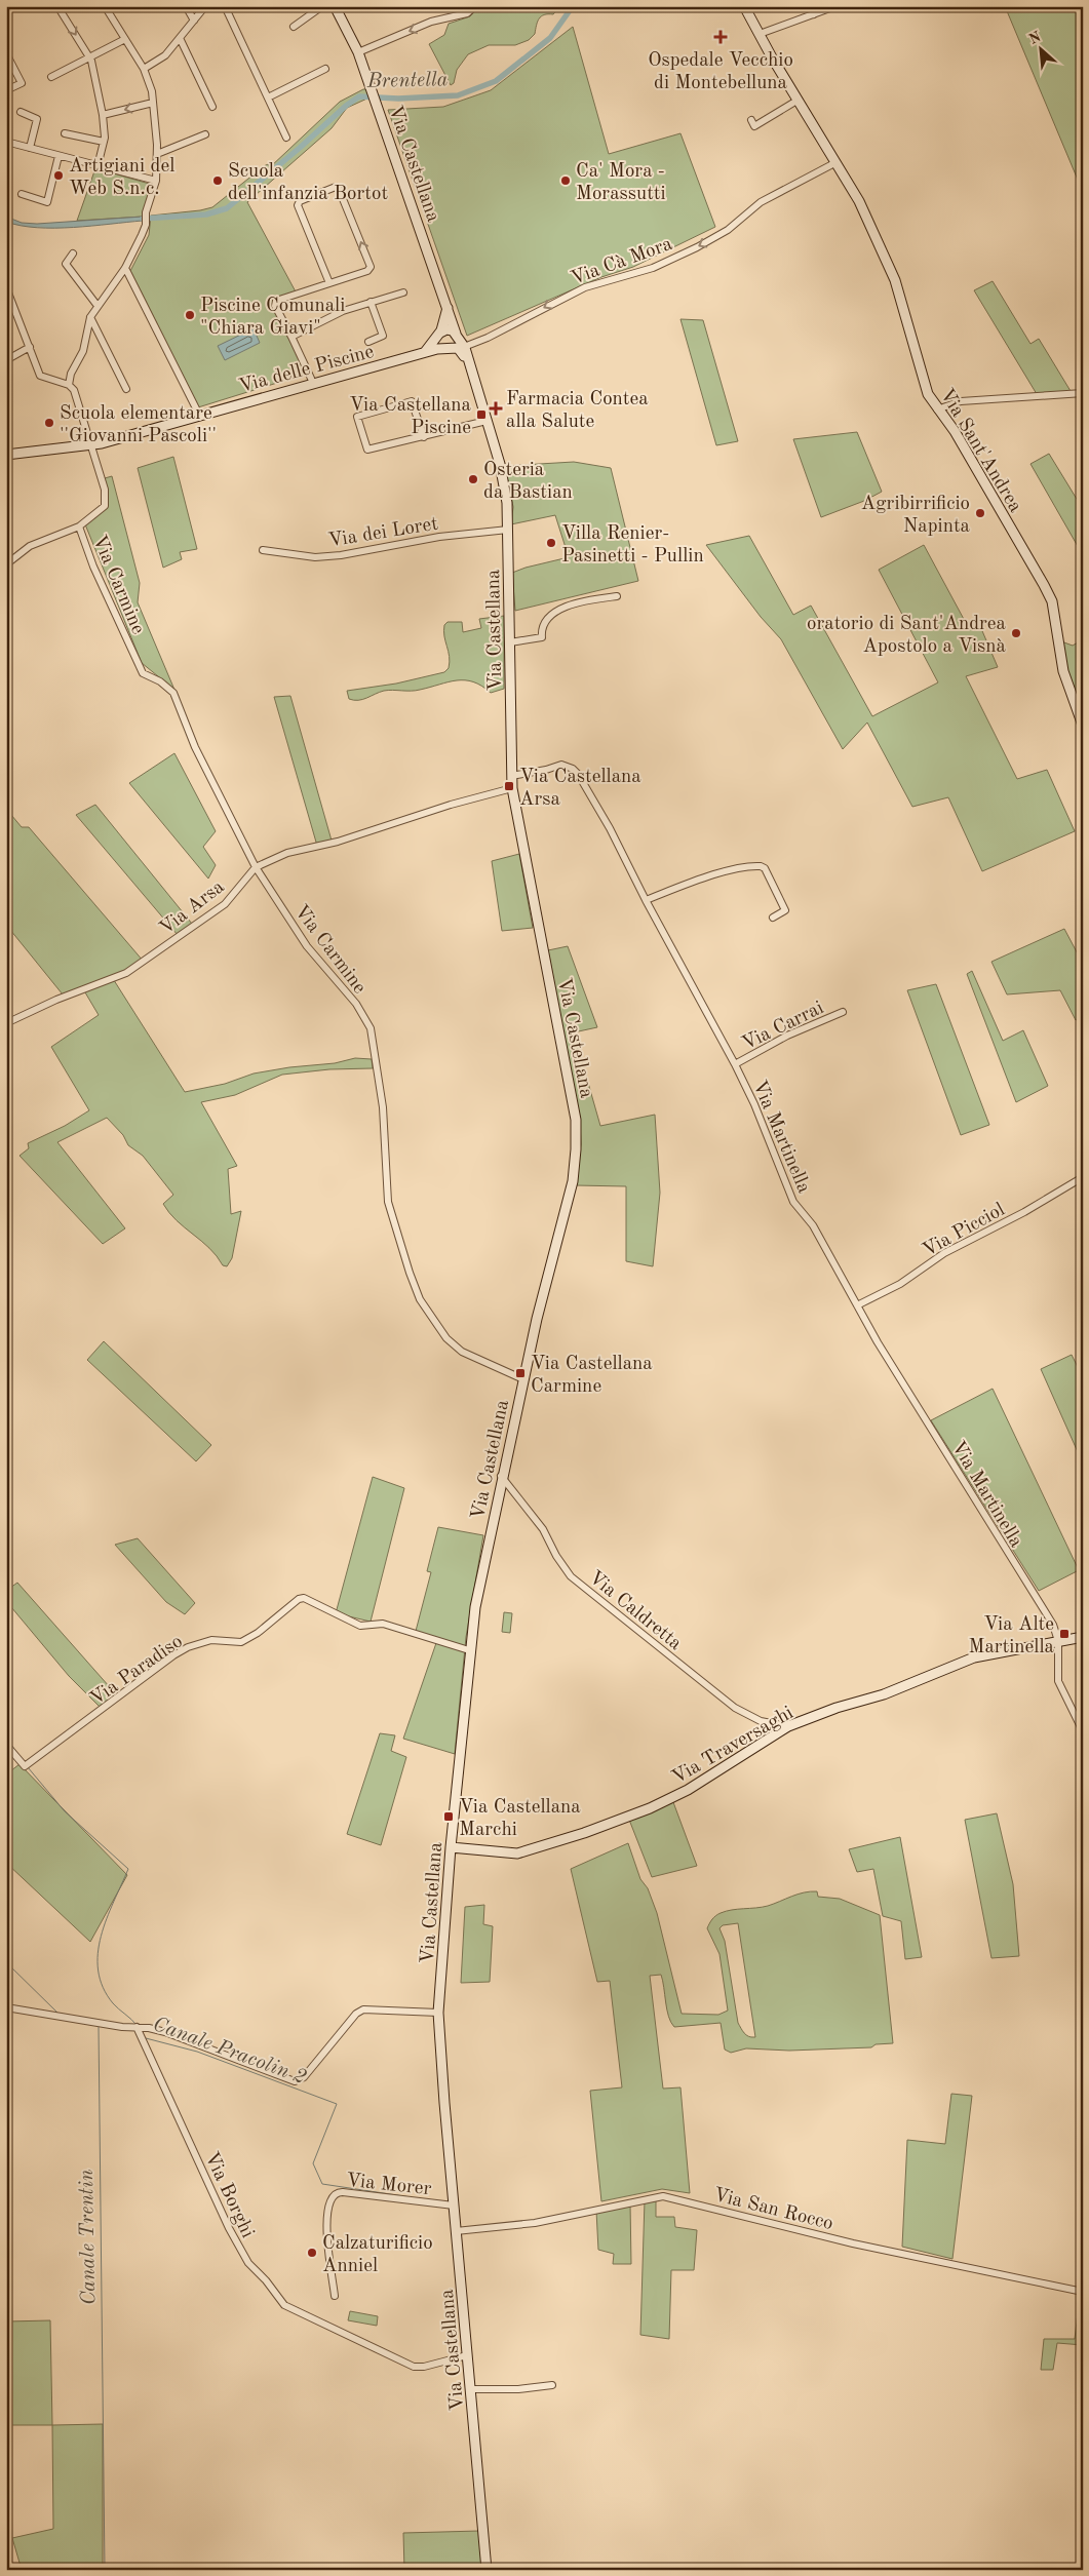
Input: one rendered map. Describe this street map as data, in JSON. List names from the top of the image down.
{
  "streets": {
    "main road": [
      "Via Castellana",
      "Via delle Piscine",
      "Via Sant'Andrea",
      "Via Traversaghi"
    ],
    "street": [
      "Via Cà Mora",
      "Via dei Loret",
      "Via Carmine",
      "Via Arsa",
      "Via Carrai",
      "Via Martinella",
      "Via Picciol",
      "Via Caldretta",
      "Via Paradiso",
      "Via Morer",
      "Via Borghi",
      "Via San Rocco"
    ]
  },
  "crossings": [
    ["Via Castellana", "Via Cà Mora"],
    ["Via Castellana", "Via delle Piscine"],
    ["Via Castellana", "Via dei Loret"],
    ["Via Castellana", "Via Carmine"],
    ["Via Castellana", "Via Arsa"],
    ["Via Castellana", "Via Martinella"],
    ["Via Castellana", "Via Caldretta"],
    ["Via Castellana", "Via Paradiso"],
    ["Via Castellana", "Via Traversaghi"],
    ["Via Castellana", "Via Morer"],
    ["Via Castellana", "Via Borghi"],
    ["Via Castellana", "Via San Rocco"],
    ["Via Cà Mora", "Via Sant'Andrea"],
    ["Via Carmine", "Via Arsa"],
    ["Via Carrai", "Via Martinella"],
    ["Via Martinella", "Via Picciol"],
    ["Via Martinella", "Via Traversaghi"],
    ["Via Caldretta", "Via Traversaghi"]
  ],
  "one_way": ["Via Cà Mora"],
  "water": ["Brentella", "Canale Pracolin 2", "Canale Trentin"],
  "places": {
    "health": ["Ospedale Vecchio di Montebelluna", "Farmacia Contea alla Salute"],
    "other": [
      "Artigiani del Web S.n.c.",
      "Scuola dell'infanzia Bortot",
      "Ca' Mora - Morassutti",
      "Piscine Comunali \"Chiara Giavi\"",
      "Scuola elementare ''Giovanni Pascoli''",
      "Osteria da Bastian",
      "Agribirrificio Napinta",
      "Villa Renier- Pasinetti - Pullin",
      "oratorio di Sant'Andrea Apostolo a Visnà",
      "Calzaturificio Anniel"
    ],
    "transit": [
      "Via Castellana Piscine",
      "Via Castellana Arsa",
      "Via Castellana Carmine",
      "Via Alte Martinella",
      "Via Castellana Marchi"
    ]
  },
  "north": "top left"
}
